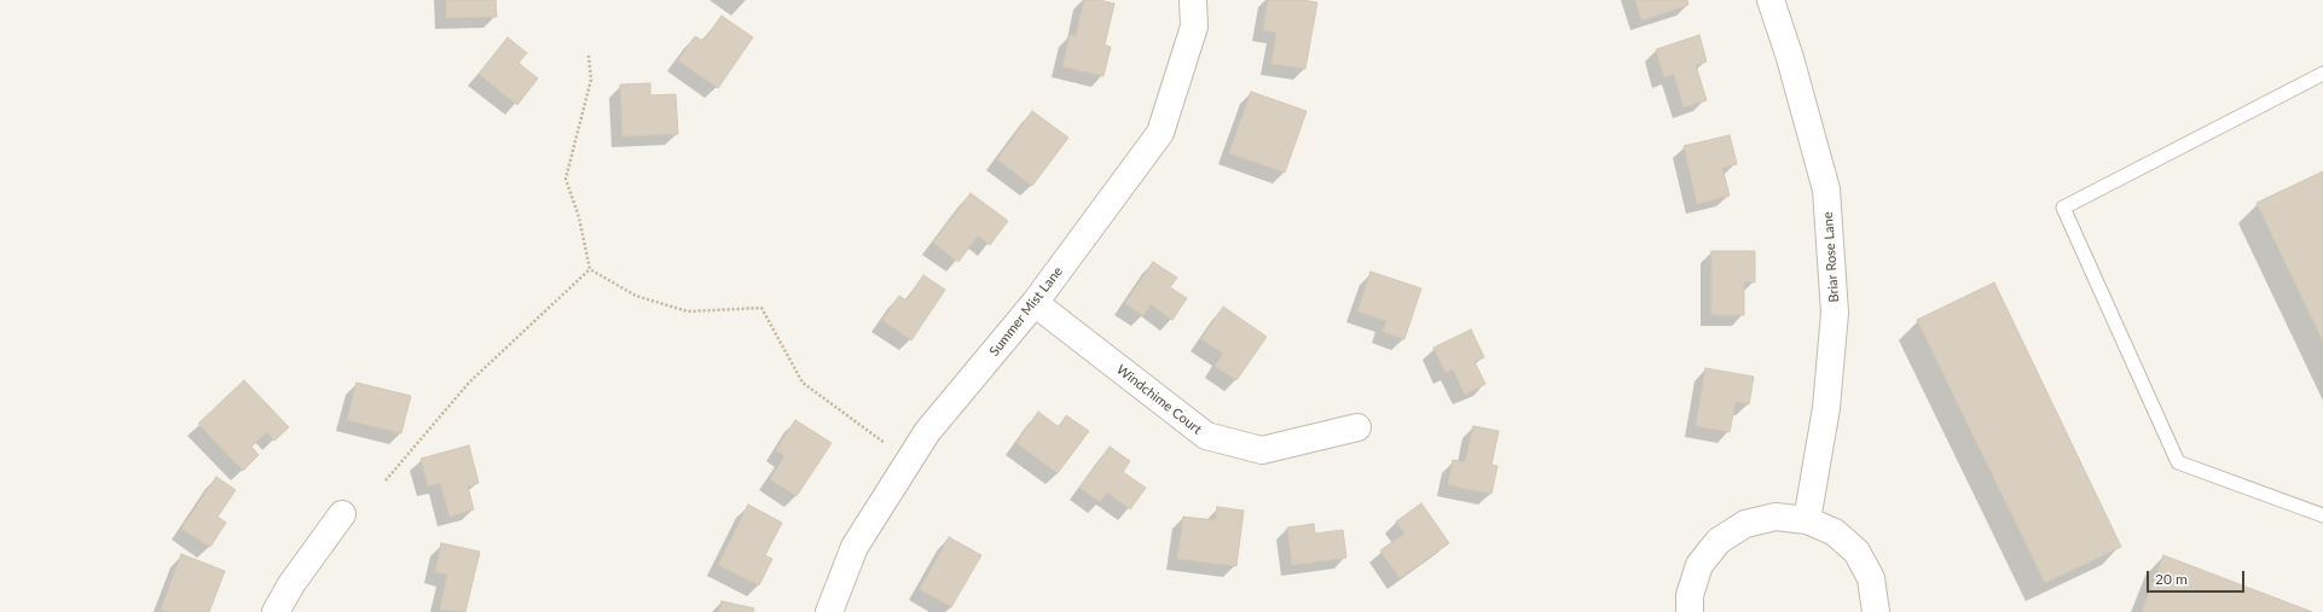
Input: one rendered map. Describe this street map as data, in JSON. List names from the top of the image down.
{
  "streets": {
    "street": ["Briar Rose Lane", "Summer Mist Lane", "Windchime Court"]
  },
  "crossings": [
    ["Summer Mist Lane", "Windchime Court"]
  ],
  "scale_bar": "20 m"
}
